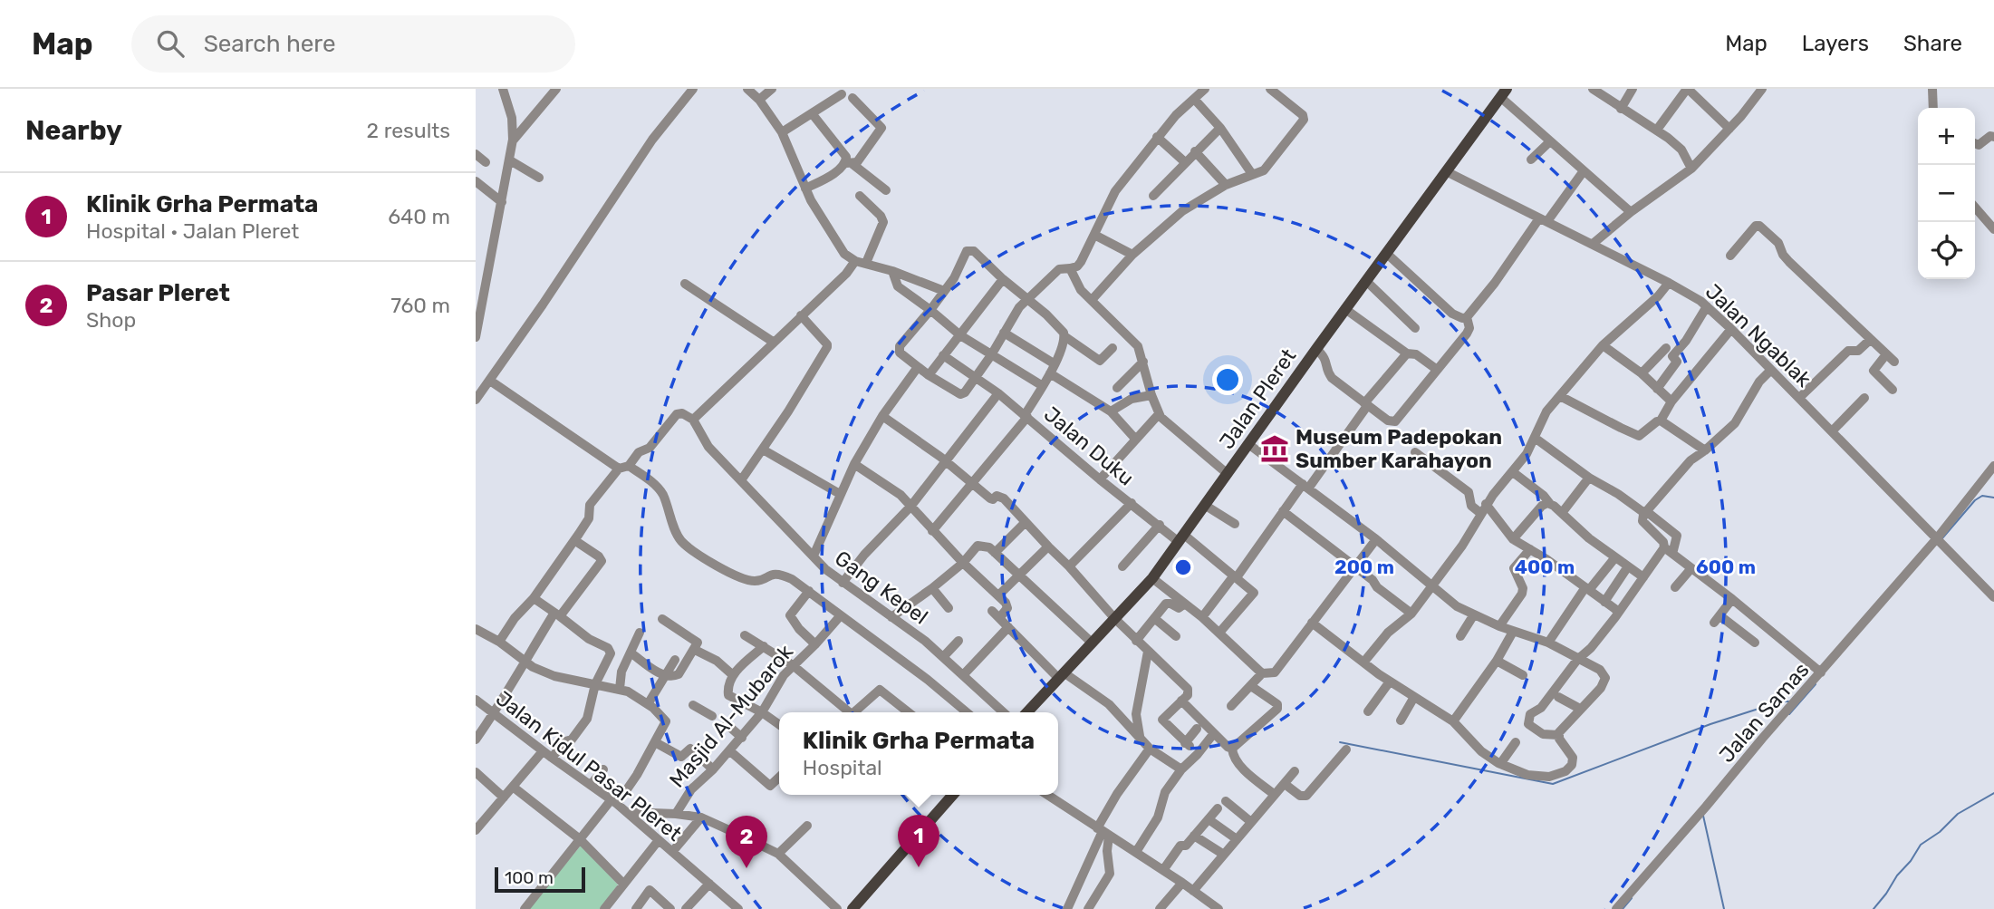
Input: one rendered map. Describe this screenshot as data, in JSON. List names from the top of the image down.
{
  "streets": {
    "main road": ["Jalan Pleret"],
    "street": [
      "Jalan Ngablak",
      "Jalan Duku",
      "Gang Kepel",
      "Jalan Samas",
      "Masjid Al-Mubarok",
      "Jalan Kidul Pasar Pleret"
    ]
  },
  "crossings": [
    ["Jalan Ngablak", "Jalan Pleret"],
    ["Jalan Ngablak", "Jalan Samas"],
    ["Jalan Pleret", "Jalan Duku"]
  ],
  "places": {
    "museum": ["Museum Padepokan Sumber Karahayon"]
  },
  "scale_bar": "100 m",
  "page": {
    "header": "Map",
    "search": "Search here",
    "nav": ["Map", "Layers", "Share"],
    "heading": ["Nearby", "2 results"],
    "map_buttons": ["+", "−"],
    "list": [
      {
        "mark": "1",
        "name": "Klinik Grha Permata",
        "note": "Hospital · Jalan Pleret",
        "value": "640 m"
      },
      {
        "mark": "2",
        "name": "Pasar Pleret",
        "note": "Shop",
        "value": "760 m"
      }
    ],
    "popup": ["Klinik Grha Permata", "Hospital"],
    "pins": ["1", "2"],
    "scale": "100 m"
  },
  "rings": ["200 m", "400 m", "600 m"]
}
